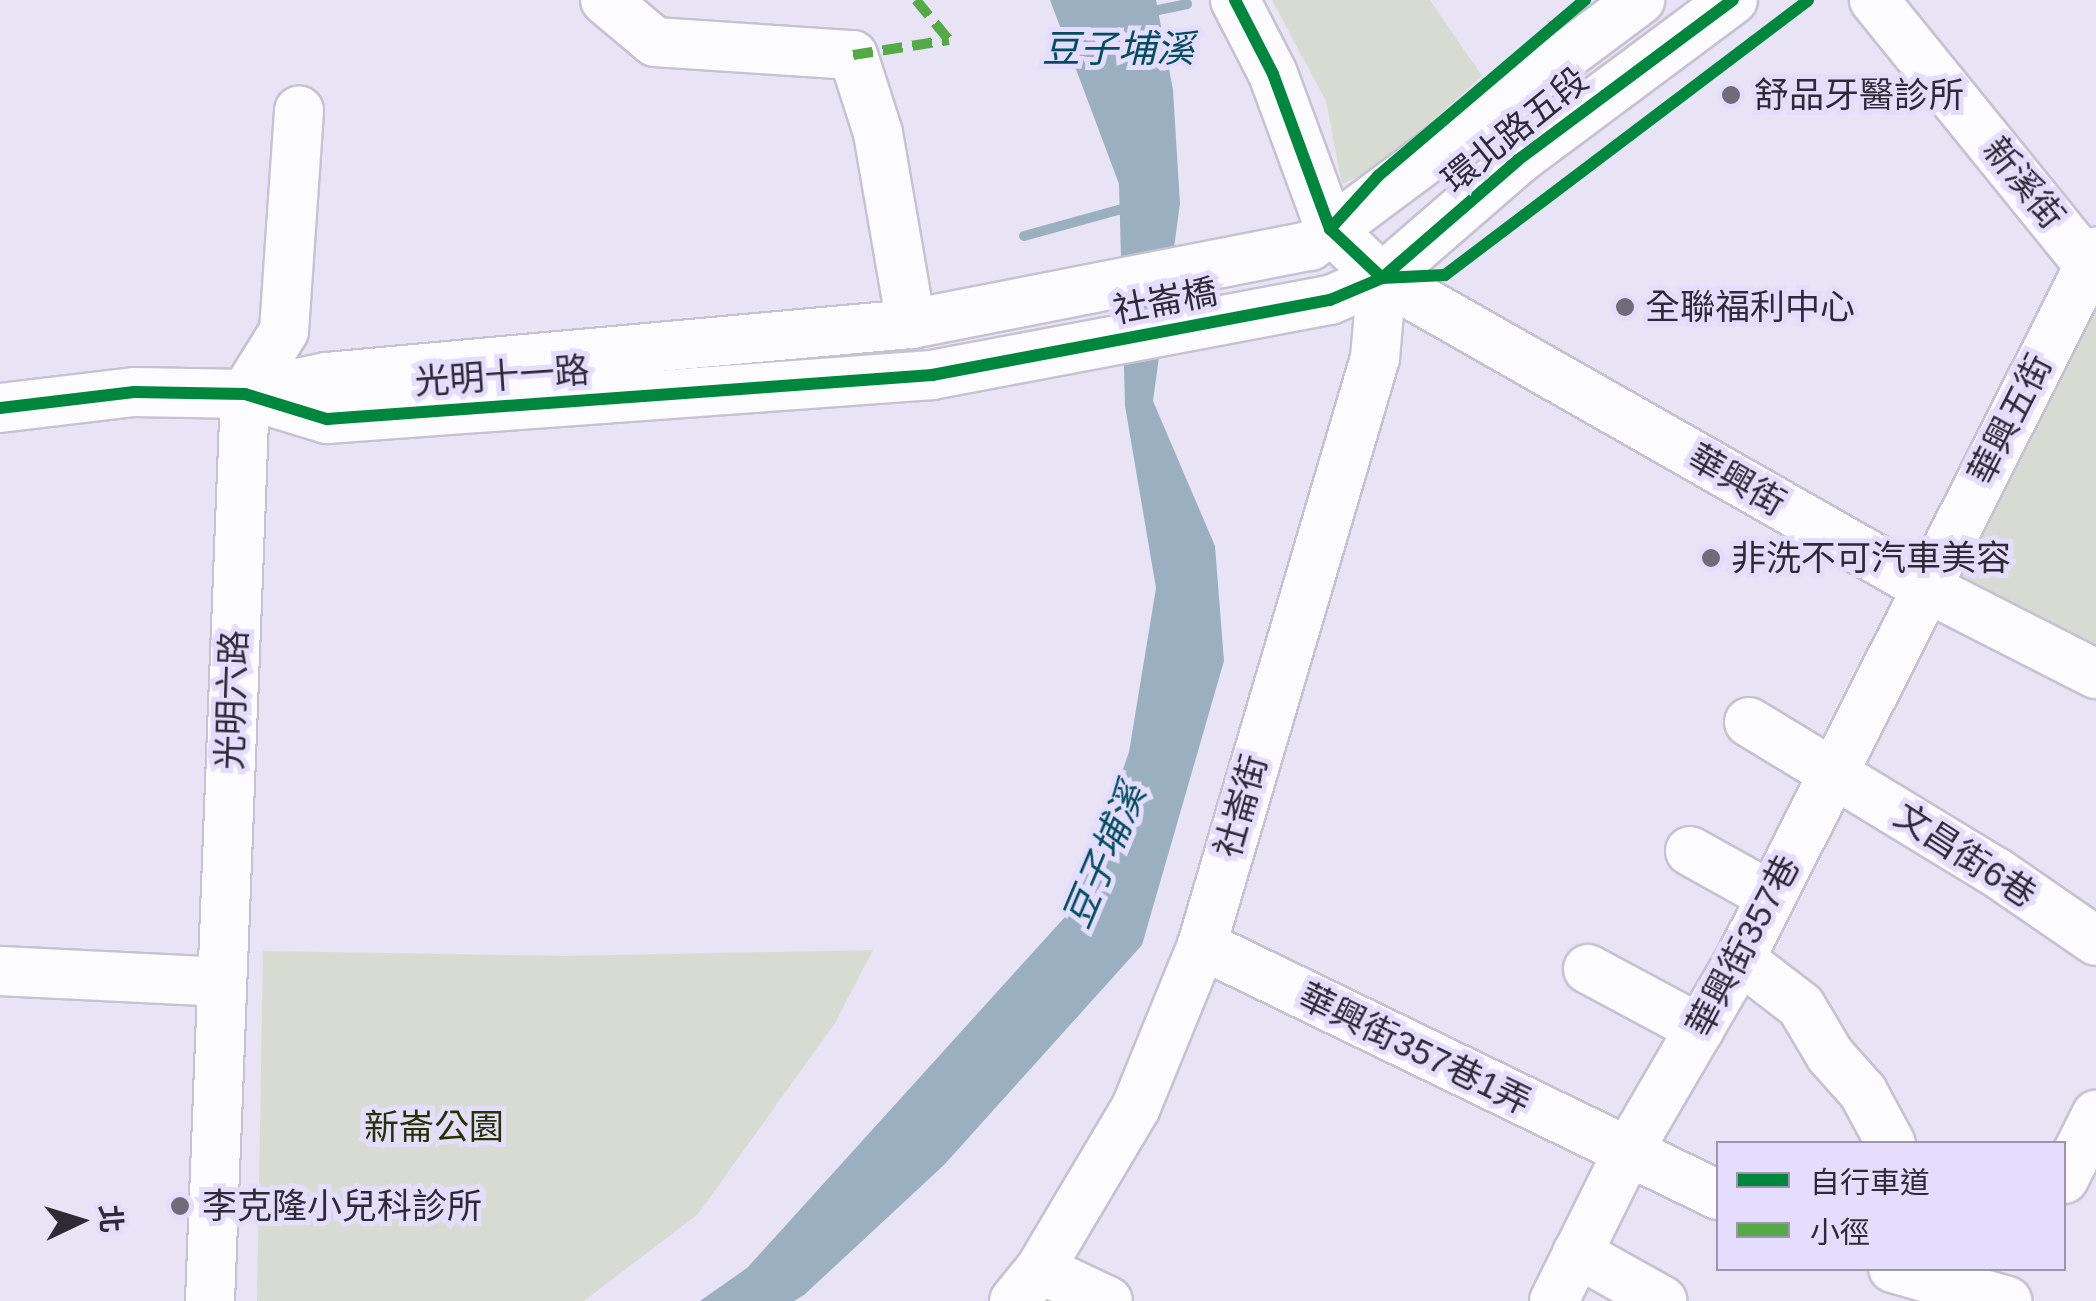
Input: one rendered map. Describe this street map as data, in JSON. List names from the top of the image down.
{
  "streets": {
    "street": [
      "環北路五段",
      "新溪街",
      "社崙橋",
      "光明十一路",
      "華興五街",
      "華興街",
      "光明六路",
      "社崙街",
      "文昌街6巷",
      "華興街357巷",
      "華興街357巷1弄"
    ]
  },
  "crossings": [
    ["環北路五段", "社崙橋"],
    ["環北路五段", "華興街"],
    ["環北路五段", "社崙街"],
    ["新溪街", "華興五街"],
    ["社崙橋", "光明十一路"],
    ["社崙橋", "華興街"],
    ["光明十一路", "光明六路"],
    ["華興五街", "華興街"],
    ["華興五街", "華興街357巷"],
    ["華興街", "社崙街"],
    ["華興街", "華興街357巷"],
    ["社崙街", "華興街357巷1弄"],
    ["文昌街6巷", "華興街357巷"],
    ["華興街357巷", "華興街357巷1弄"]
  ],
  "water": ["豆子埔溪"],
  "parks": ["新崙公園"],
  "places": [
    "舒品牙醫診所",
    "全聯福利中心",
    "非洗不可汽車美容",
    "李克隆小兒科診所"
  ],
  "legend": ["自行車道", "小徑"],
  "north": "right"
}
